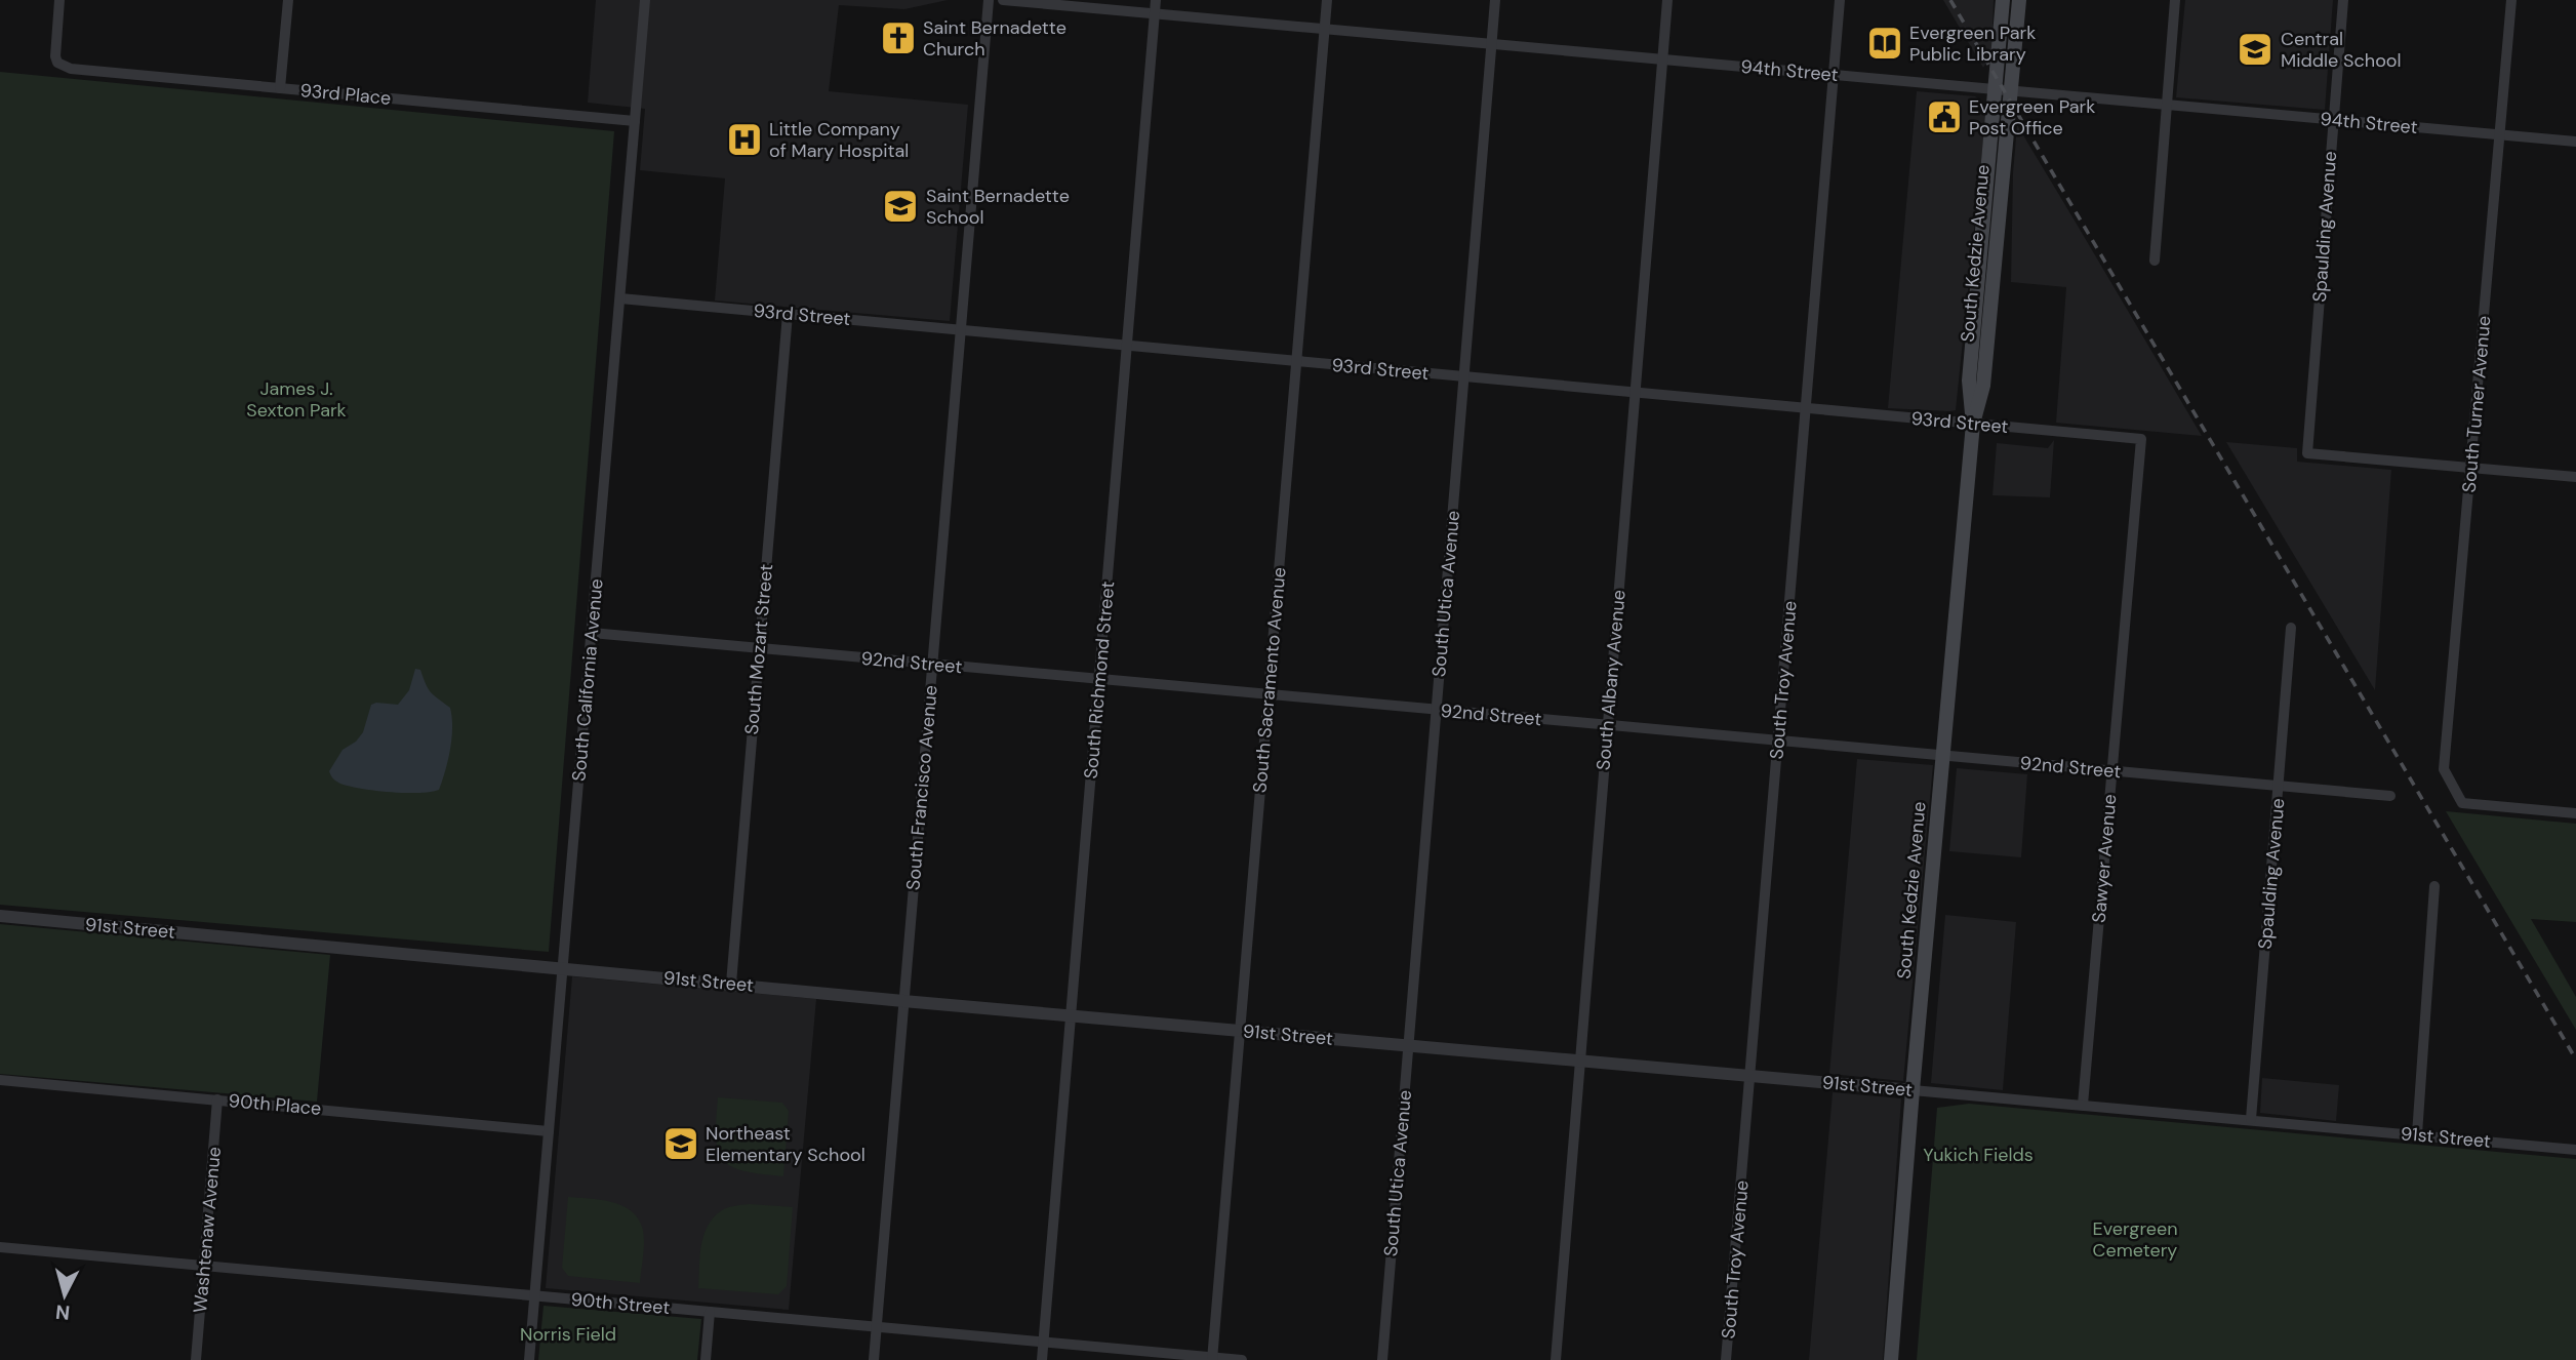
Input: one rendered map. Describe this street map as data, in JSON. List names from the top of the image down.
{
  "streets": {
    "main road": ["South Kedzie Avenue"],
    "street": [
      "94th Street",
      "93rd Place",
      "Spaulding Avenue",
      "93rd Street",
      "South Turner Avenue",
      "South Utica Avenue",
      "South Mozart Street",
      "92nd Street",
      "South California Avenue",
      "South Richmond Street",
      "South Sacramento Avenue",
      "South Albany Avenue",
      "South Troy Avenue",
      "South Francisco Avenue",
      "Sawyer Avenue",
      "91st Street",
      "90th Place",
      "Washtenaw Avenue",
      "90th Street"
    ]
  },
  "crossings": [
    ["94th Street", "Spaulding Avenue"],
    ["94th Street", "South Kedzie Avenue"],
    ["94th Street", "South Turner Avenue"],
    ["94th Street", "South Utica Avenue"],
    ["94th Street", "South Richmond Street"],
    ["94th Street", "South Sacramento Avenue"],
    ["94th Street", "South Albany Avenue"],
    ["94th Street", "South Troy Avenue"],
    ["93rd Place", "South California Avenue"],
    ["Spaulding Avenue", "South Turner Avenue"],
    ["Spaulding Avenue", "92nd Street"],
    ["Spaulding Avenue", "91st Street"],
    ["South Kedzie Avenue", "93rd Street"],
    ["South Kedzie Avenue", "92nd Street"],
    ["South Kedzie Avenue", "91st Street"],
    ["93rd Street", "South Utica Avenue"],
    ["93rd Street", "South Mozart Street"],
    ["93rd Street", "South California Avenue"],
    ["93rd Street", "South Richmond Street"],
    ["93rd Street", "South Sacramento Avenue"],
    ["93rd Street", "South Albany Avenue"],
    ["93rd Street", "South Troy Avenue"],
    ["93rd Street", "South Francisco Avenue"],
    ["93rd Street", "Sawyer Avenue"],
    ["South Utica Avenue", "92nd Street"],
    ["South Utica Avenue", "91st Street"],
    ["South Mozart Street", "92nd Street"],
    ["South Mozart Street", "91st Street"],
    ["92nd Street", "South California Avenue"],
    ["92nd Street", "South Richmond Street"],
    ["92nd Street", "South Sacramento Avenue"],
    ["92nd Street", "South Albany Avenue"],
    ["92nd Street", "South Troy Avenue"],
    ["92nd Street", "South Francisco Avenue"],
    ["92nd Street", "Sawyer Avenue"],
    ["South California Avenue", "91st Street"],
    ["South California Avenue", "90th Place"],
    ["South California Avenue", "90th Street"],
    ["South Richmond Street", "91st Street"],
    ["South Richmond Street", "90th Street"],
    ["South Sacramento Avenue", "91st Street"],
    ["South Sacramento Avenue", "90th Street"],
    ["South Albany Avenue", "91st Street"],
    ["South Troy Avenue", "91st Street"],
    ["South Francisco Avenue", "91st Street"],
    ["South Francisco Avenue", "90th Street"],
    ["Sawyer Avenue", "91st Street"],
    ["90th Place", "Washtenaw Avenue"],
    ["Washtenaw Avenue", "90th Street"]
  ],
  "parks": [
    "James J. Sexton Park",
    "Yukich Fields",
    "Evergreen Cemetery",
    "Norris Field"
  ],
  "places": {
    "church": ["Saint Bernadette Church"],
    "library": ["Evergreen Park Public Library"],
    "school or university": ["Central Middle School", "Saint Bernadette School", "Northeast Elementary School"],
    "public building": ["Evergreen Park Post Office"],
    "hospital": ["Little Company of Mary Hospital"]
  },
  "north": "bottom"
}
